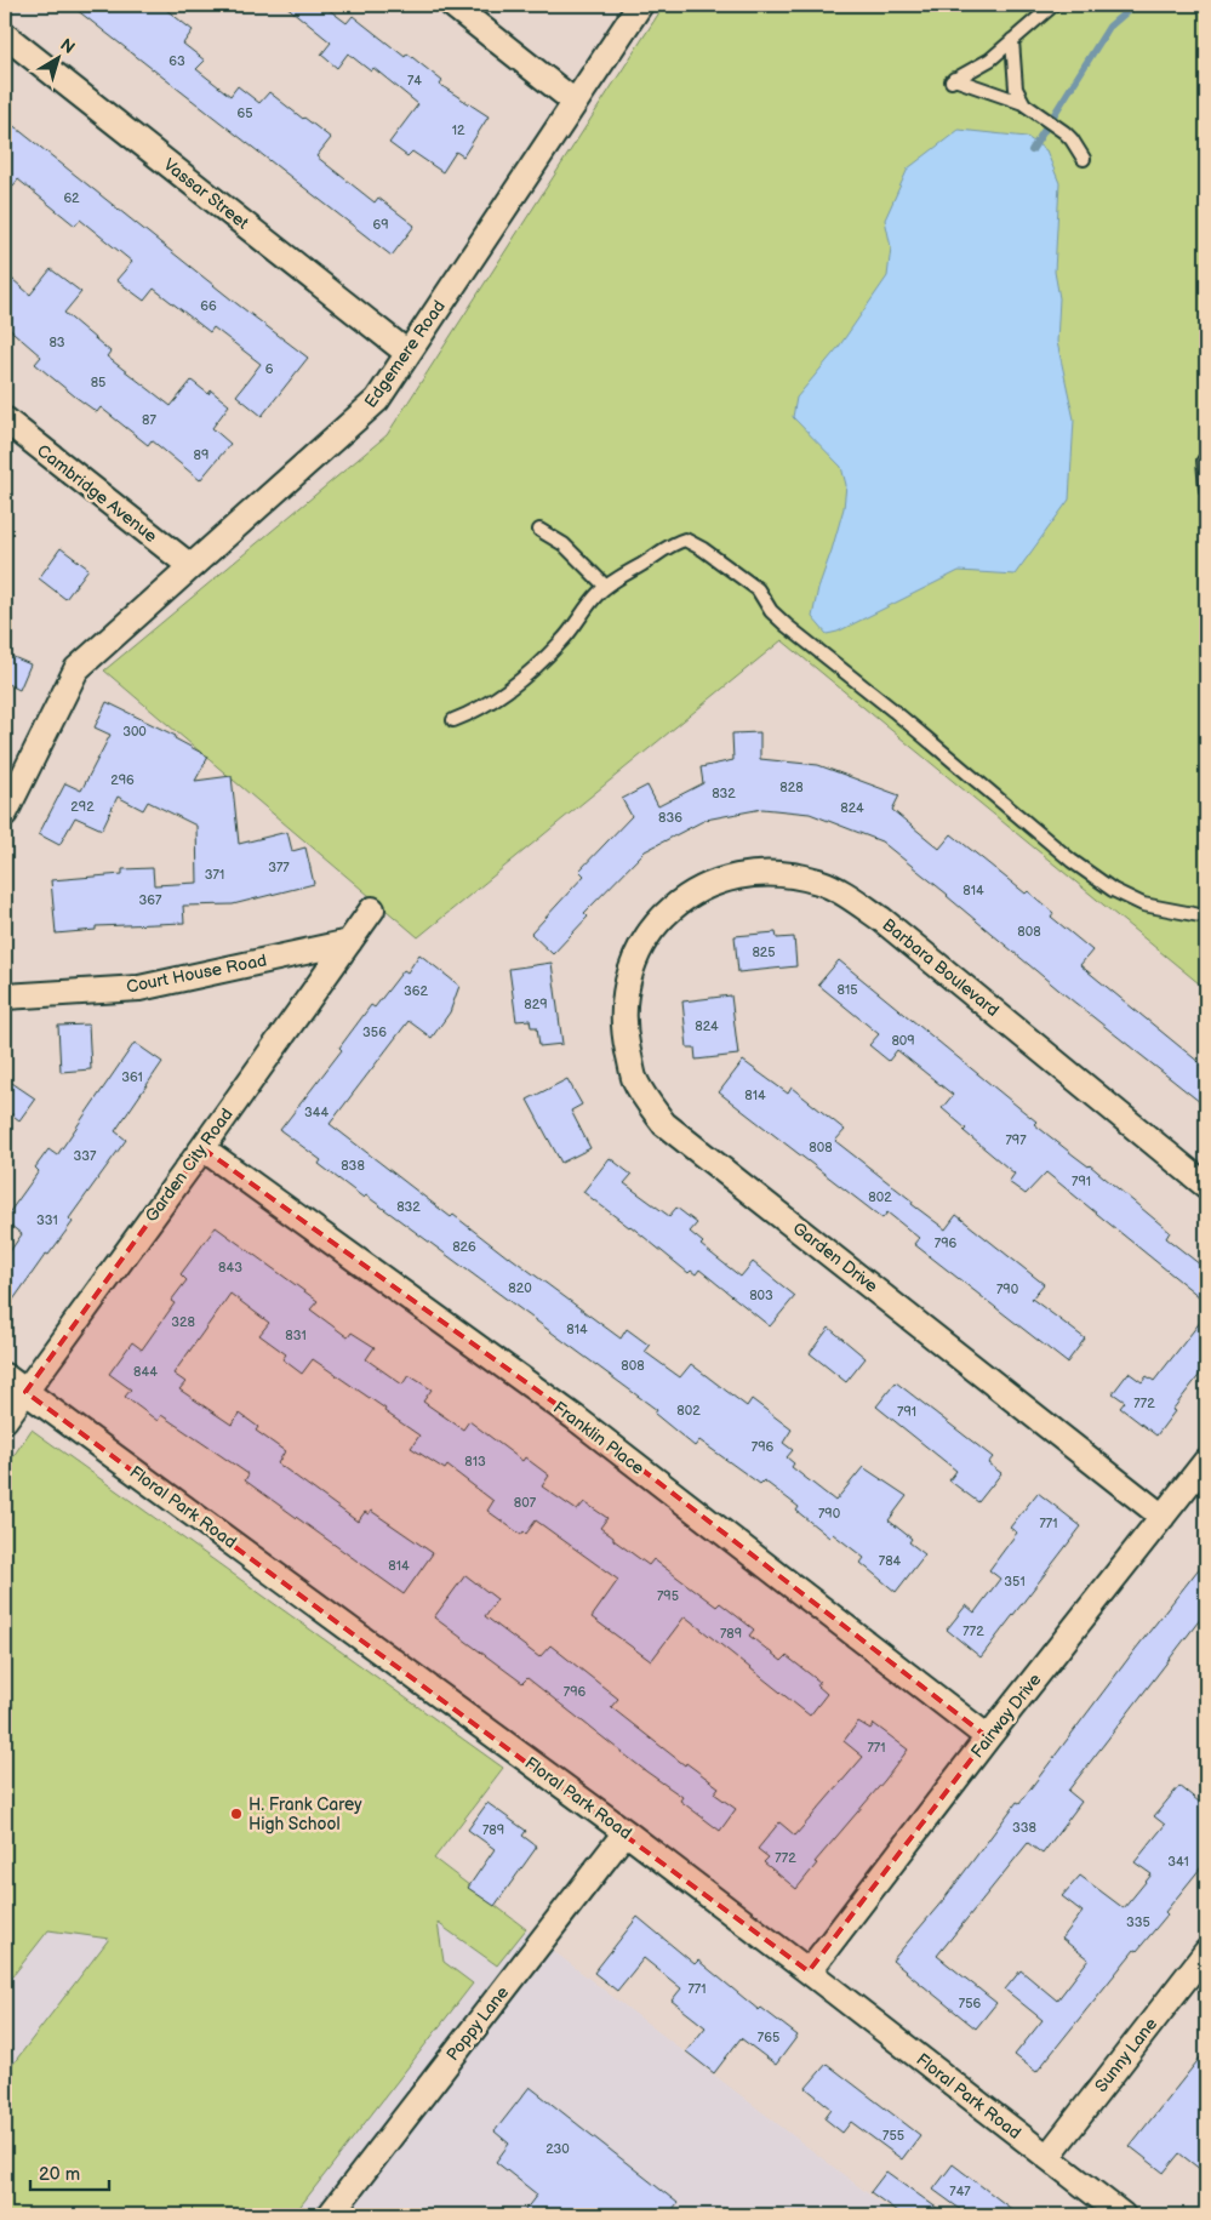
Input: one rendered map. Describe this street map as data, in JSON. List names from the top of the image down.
{
  "streets": {
    "street": [
      "Vassar Street",
      "Edgemere Road",
      "Cambridge Avenue",
      "Barbara Boulevard",
      "Court House Road",
      "Garden City Road",
      "Garden Drive",
      "Franklin Place",
      "Floral Park Road",
      "Fairway Drive",
      "Poppy Lane",
      "Sunny Lane"
    ]
  },
  "crossings": [
    ["Vassar Street", "Edgemere Road"],
    ["Edgemere Road", "Cambridge Avenue"],
    ["Barbara Boulevard", "Garden Drive"],
    ["Court House Road", "Garden City Road"],
    ["Garden City Road", "Franklin Place"],
    ["Garden City Road", "Floral Park Road"],
    ["Garden Drive", "Fairway Drive"],
    ["Franklin Place", "Fairway Drive"],
    ["Floral Park Road", "Fairway Drive"],
    ["Floral Park Road", "Poppy Lane"],
    ["Floral Park Road", "Sunny Lane"]
  ],
  "places": ["H. Frank Carey High School"],
  "house_numbers": [
    "63",
    "74",
    "65",
    "12",
    "62",
    "69",
    "66",
    "83",
    "6",
    "85",
    "87",
    "89",
    "300",
    "296",
    "828",
    "832",
    "292",
    "824",
    "836",
    "377",
    "371",
    "814",
    "367",
    "808",
    "825",
    "815",
    "362",
    "829",
    "824",
    "356",
    "809",
    "361",
    "814",
    "344",
    "797",
    "808",
    "337",
    "838",
    "791",
    "802",
    "832",
    "331",
    "796",
    "826",
    "843",
    "820",
    "790",
    "803",
    "328",
    "814",
    "831",
    "808",
    "844",
    "772",
    "802",
    "791",
    "796",
    "813",
    "807",
    "790",
    "771",
    "784",
    "814",
    "351",
    "795",
    "772",
    "789",
    "796",
    "771",
    "338",
    "789",
    "772",
    "341",
    "335",
    "771",
    "756",
    "765",
    "755",
    "230",
    "747"
  ],
  "scale_bar": "20 m",
  "north": "top right"
}
